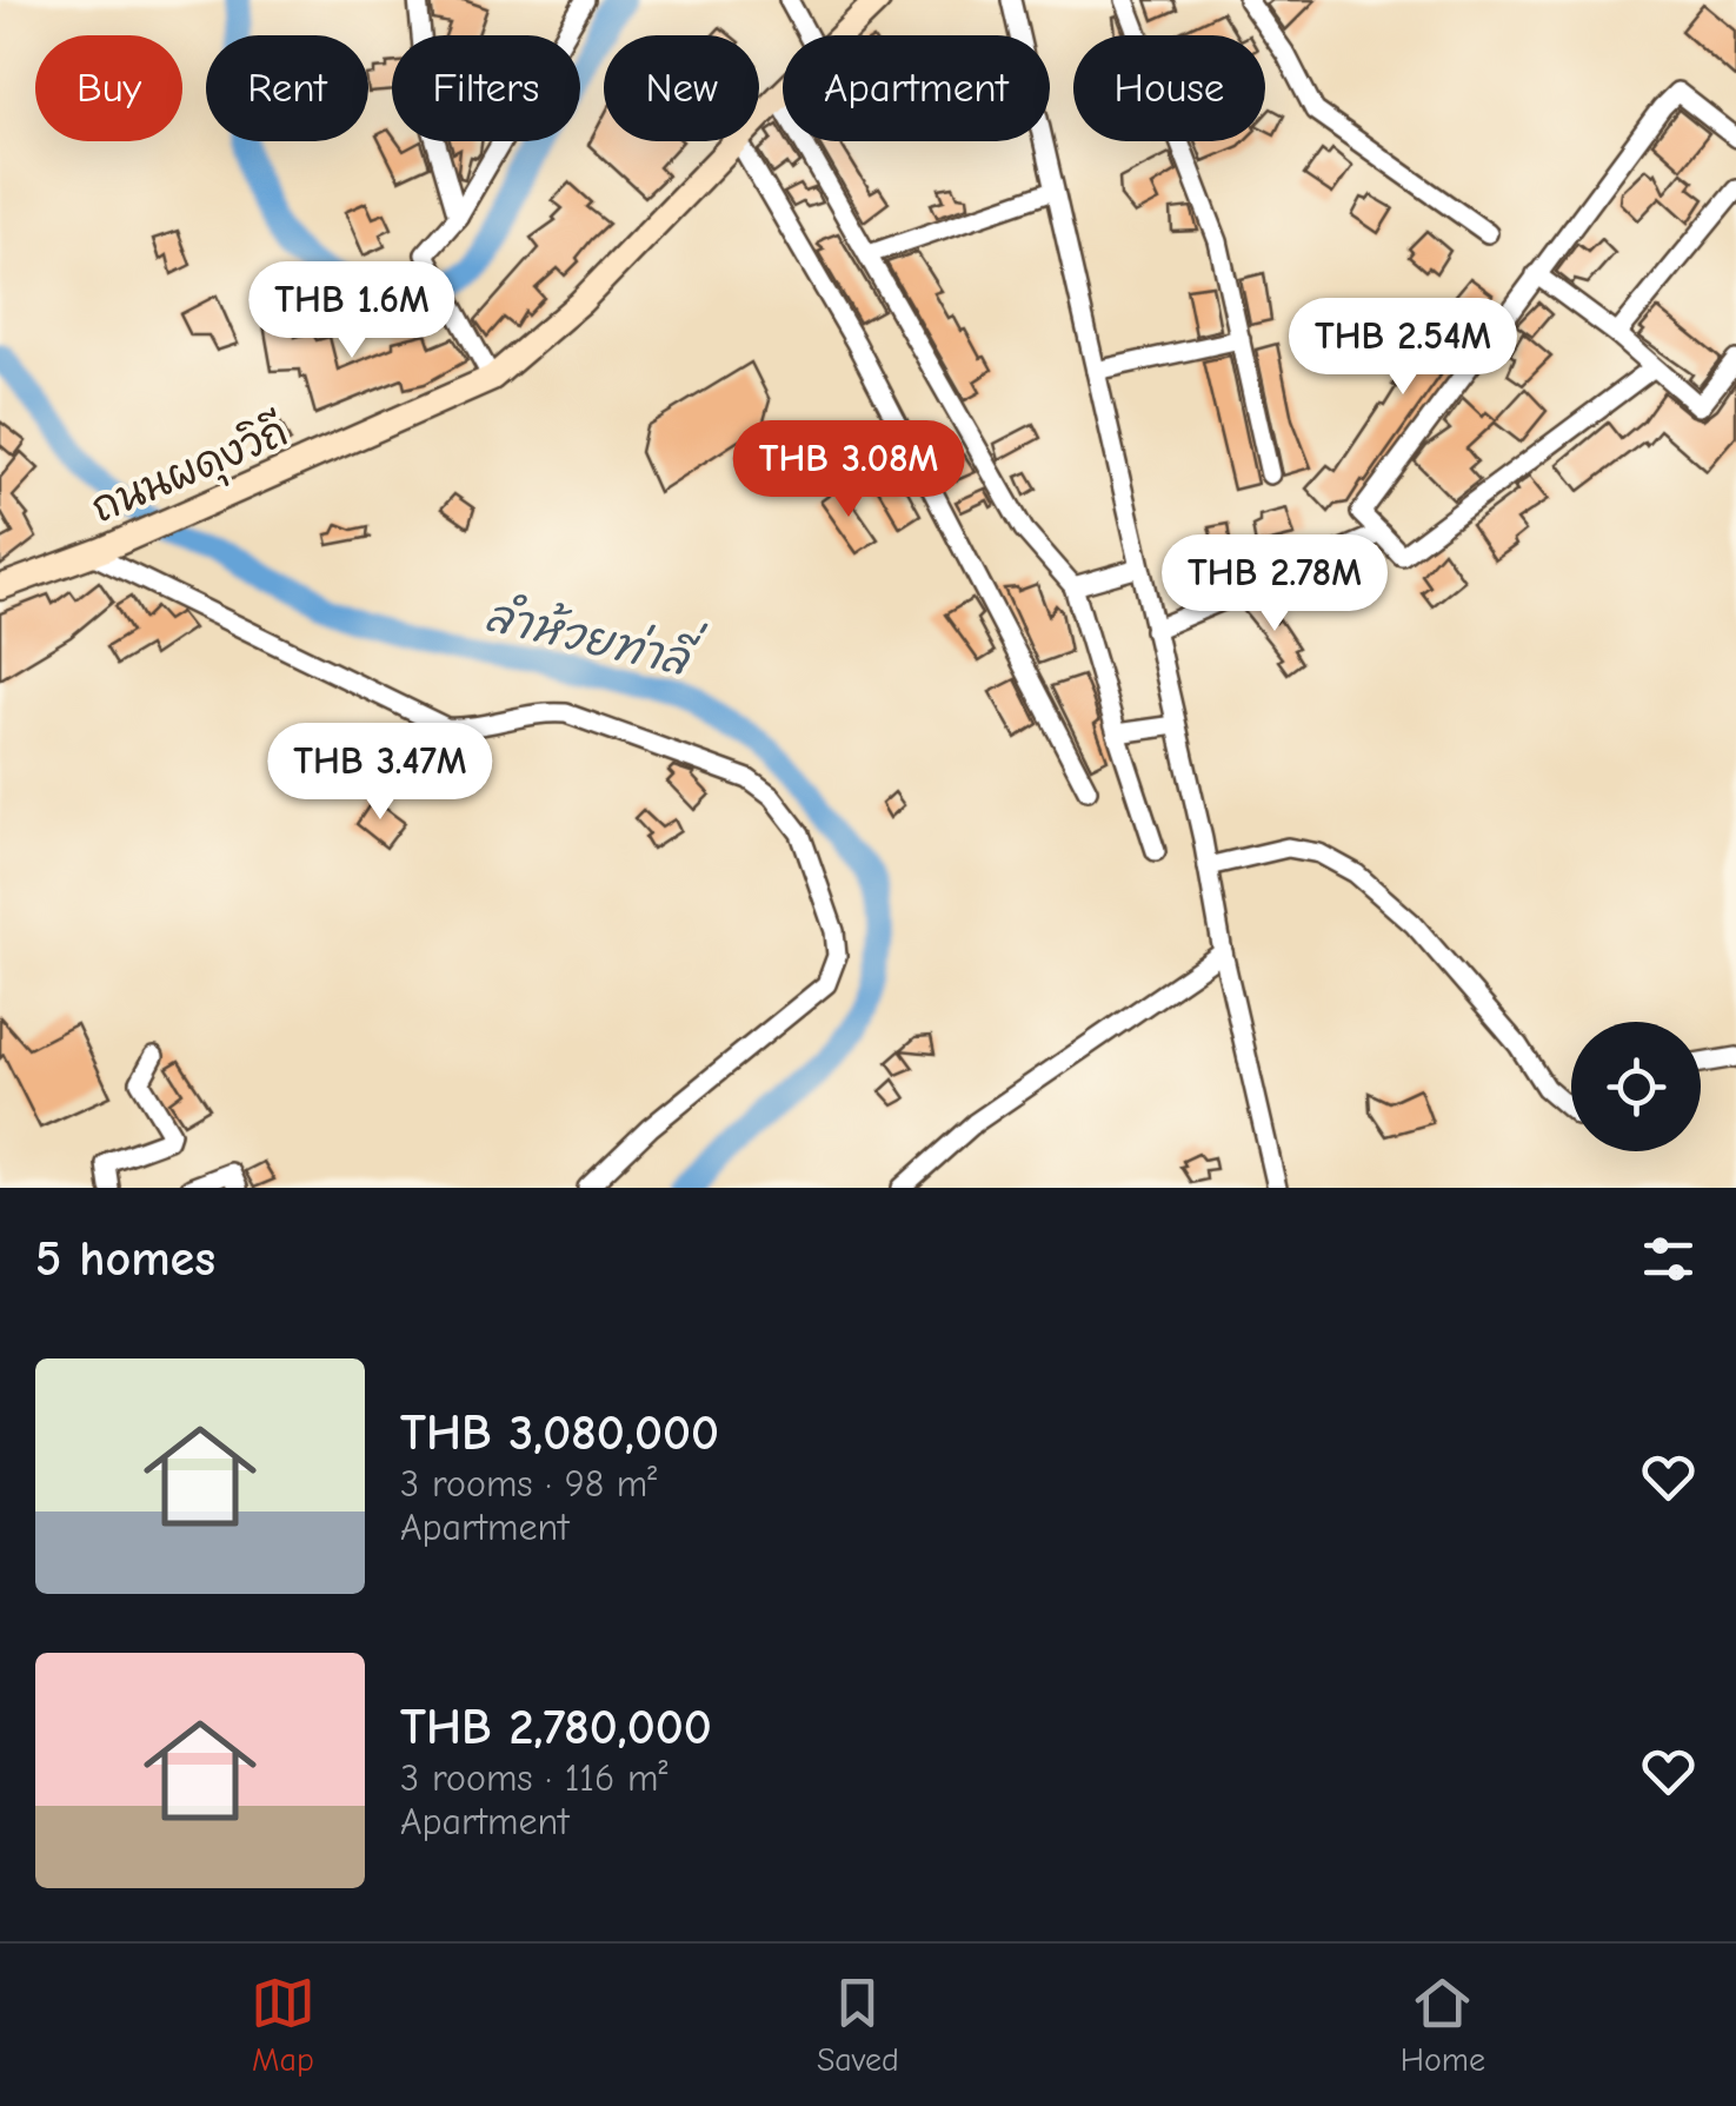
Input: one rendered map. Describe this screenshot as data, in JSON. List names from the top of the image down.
{
  "streets": {
    "main road": ["ถนนผดุงวิถี"]
  },
  "water": ["ลำห้วยท่าลี่"],
  "page": {
    "chip": [
      "Buy",
      "Rent",
      "Filters",
      "New",
      "Apartment",
      "House"
    ],
    "price": [
      "THB 1.6M",
      "THB 2.54M",
      "THB 3.08M",
      "THB 2.78M",
      "THB 3.47M"
    ],
    "heading": "5 homes",
    "list": [
      {
        "name": "THB 3,080,000",
        "note": "3 rooms · 98 m² · Apartment"
      },
      {
        "name": "THB 2,780,000",
        "note": "3 rooms · 116 m² · Apartment"
      }
    ],
    "tabs": ["Map", "Saved", "Home"]
  }
}
